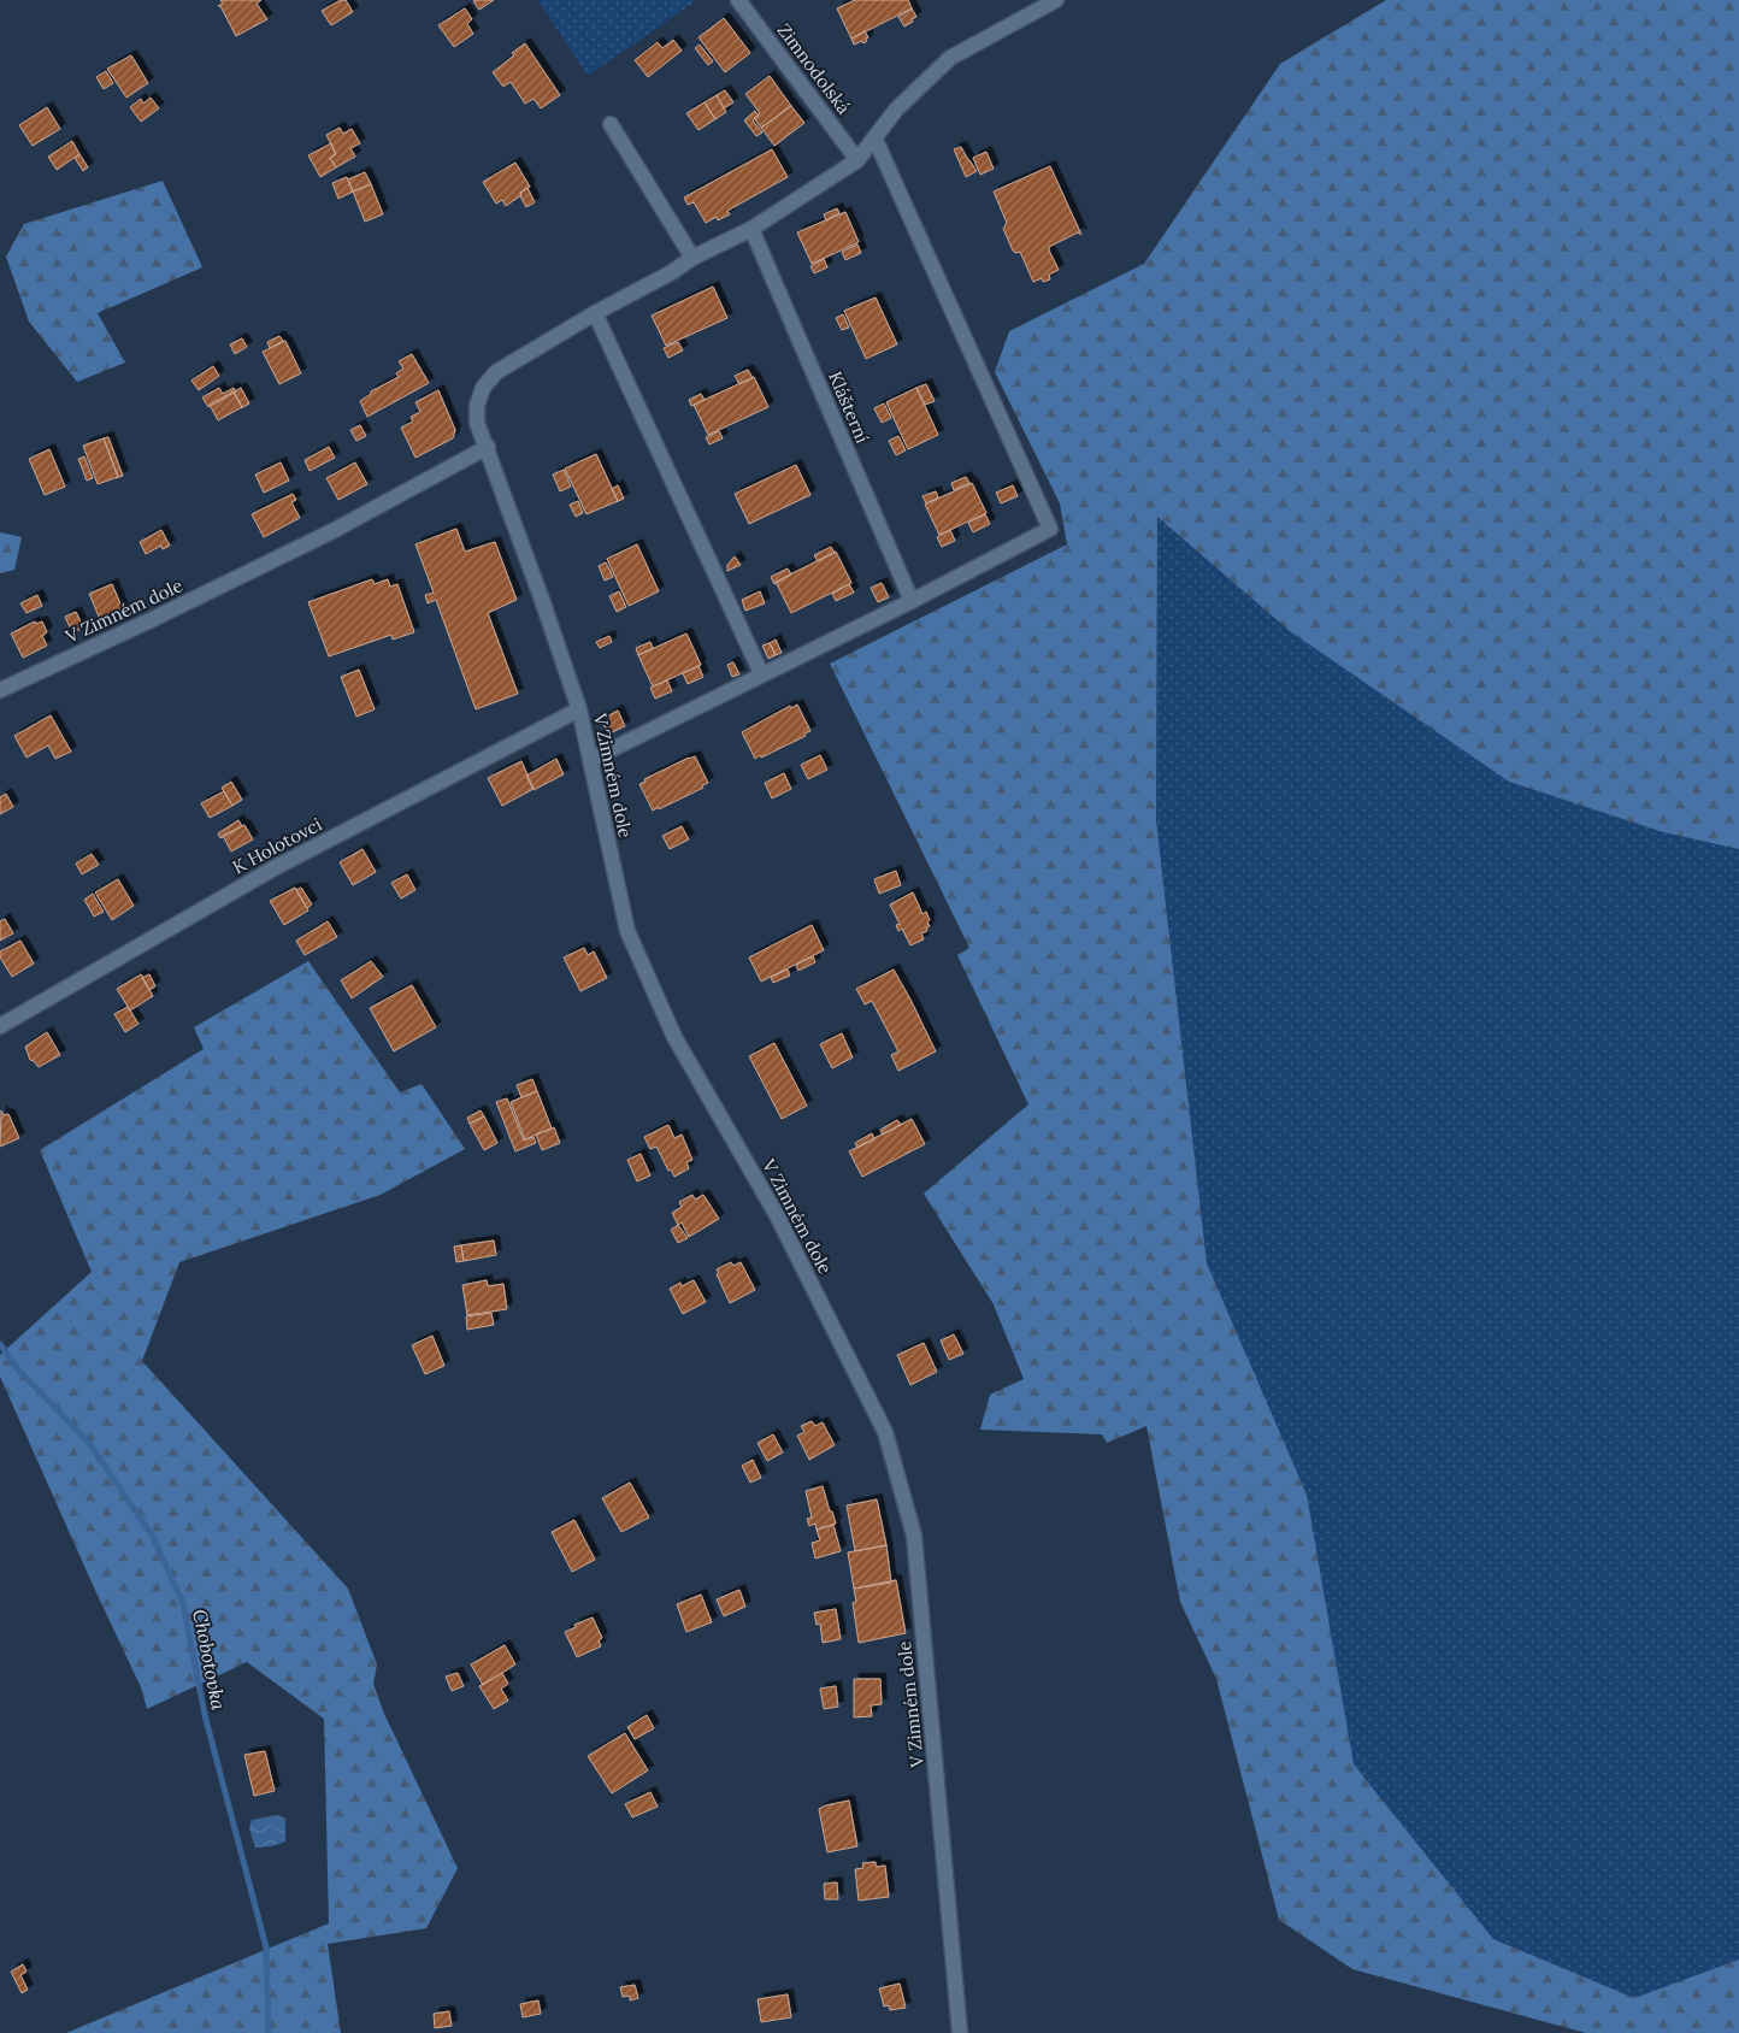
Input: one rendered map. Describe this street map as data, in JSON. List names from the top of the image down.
{
  "streets": {
    "street": [
      "Zimnodolská",
      "Klášterní",
      "V Zimném dole",
      "K Holotovci"
    ]
  },
  "crossings": [
    ["V Zimném dole", "K Holotovci"]
  ],
  "water": ["Chobotovka"]
}
